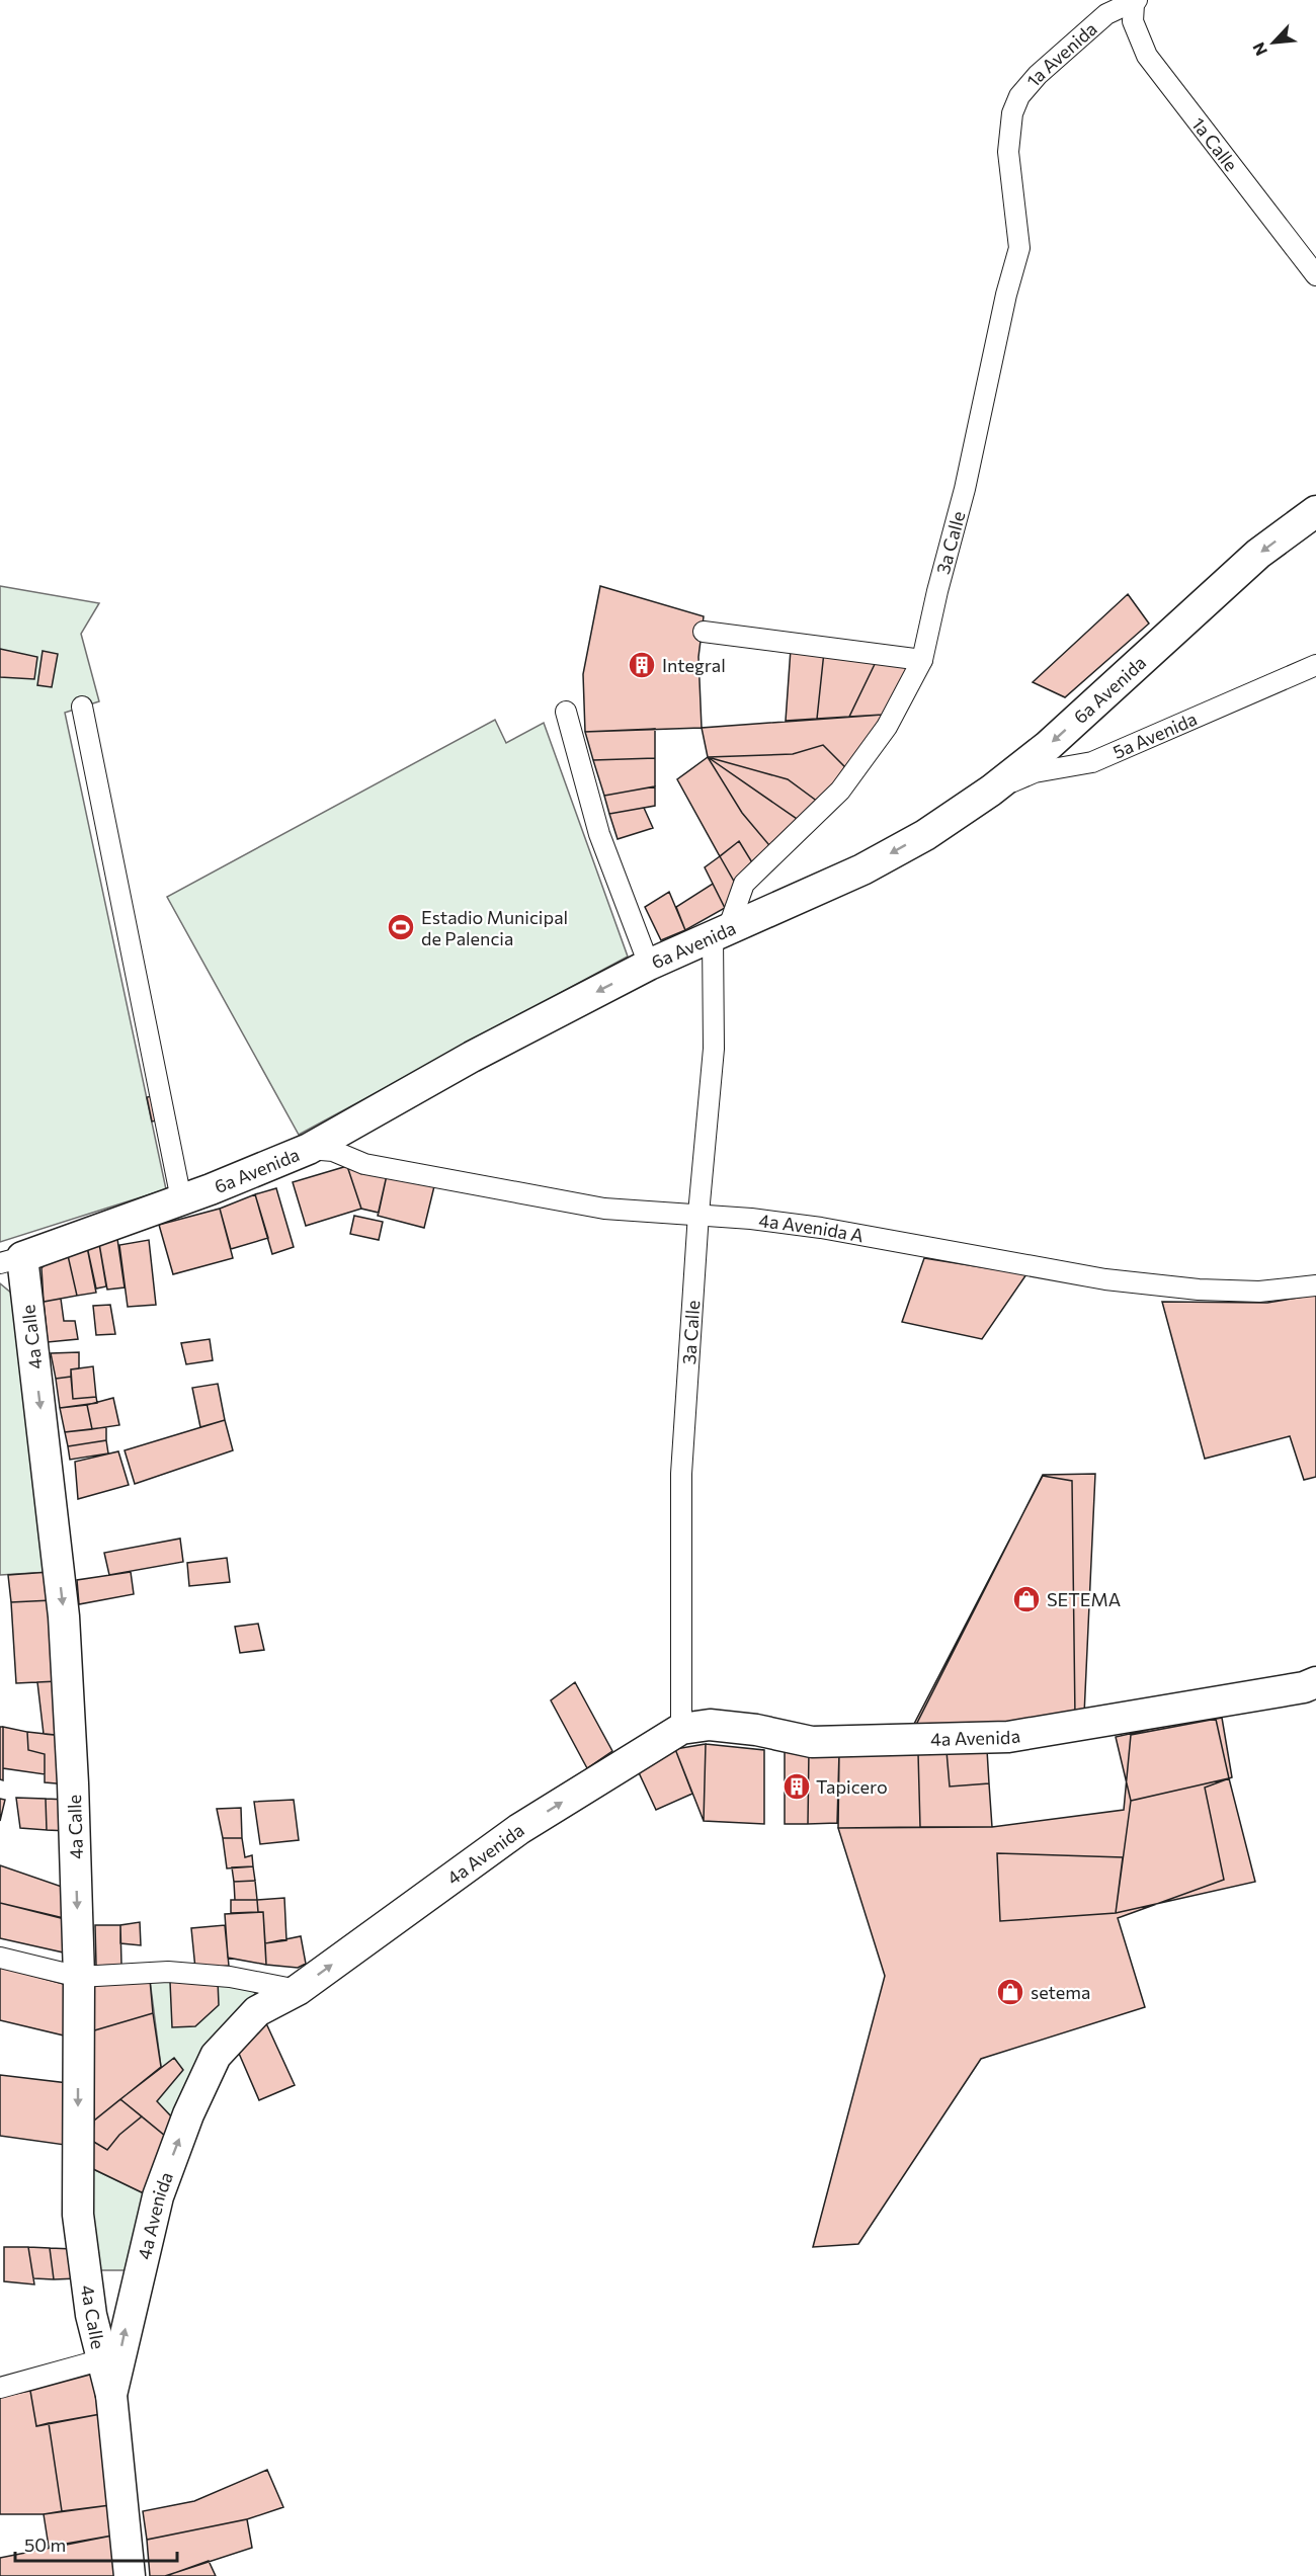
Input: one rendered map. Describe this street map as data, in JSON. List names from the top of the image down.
{
  "streets": {
    "main road": ["6a Avenida", "4a Calle", "4a Avenida"],
    "street": [
      "1a Avenida",
      "1a Calle",
      "3a Calle",
      "5a Avenida",
      "4a Avenida A"
    ]
  },
  "crossings": [
    ["1a Avenida", "1a Calle"],
    ["1a Avenida", "3a Calle"],
    ["3a Calle", "6a Avenida"],
    ["3a Calle", "4a Avenida A"],
    ["3a Calle", "4a Avenida"],
    ["6a Avenida", "5a Avenida"],
    ["6a Avenida", "4a Avenida A"],
    ["6a Avenida", "4a Calle"],
    ["4a Calle", "4a Avenida"]
  ],
  "one_way": ["6a Avenida", "4a Calle", "4a Avenida"],
  "places": {
    "building": ["Integral", "Tapicero"],
    "sports": ["Estadio Municipal de Palencia"],
    "shop": ["SETEMA", "setema"]
  },
  "scale_bar": "50 m",
  "north": "bottom left"
}
